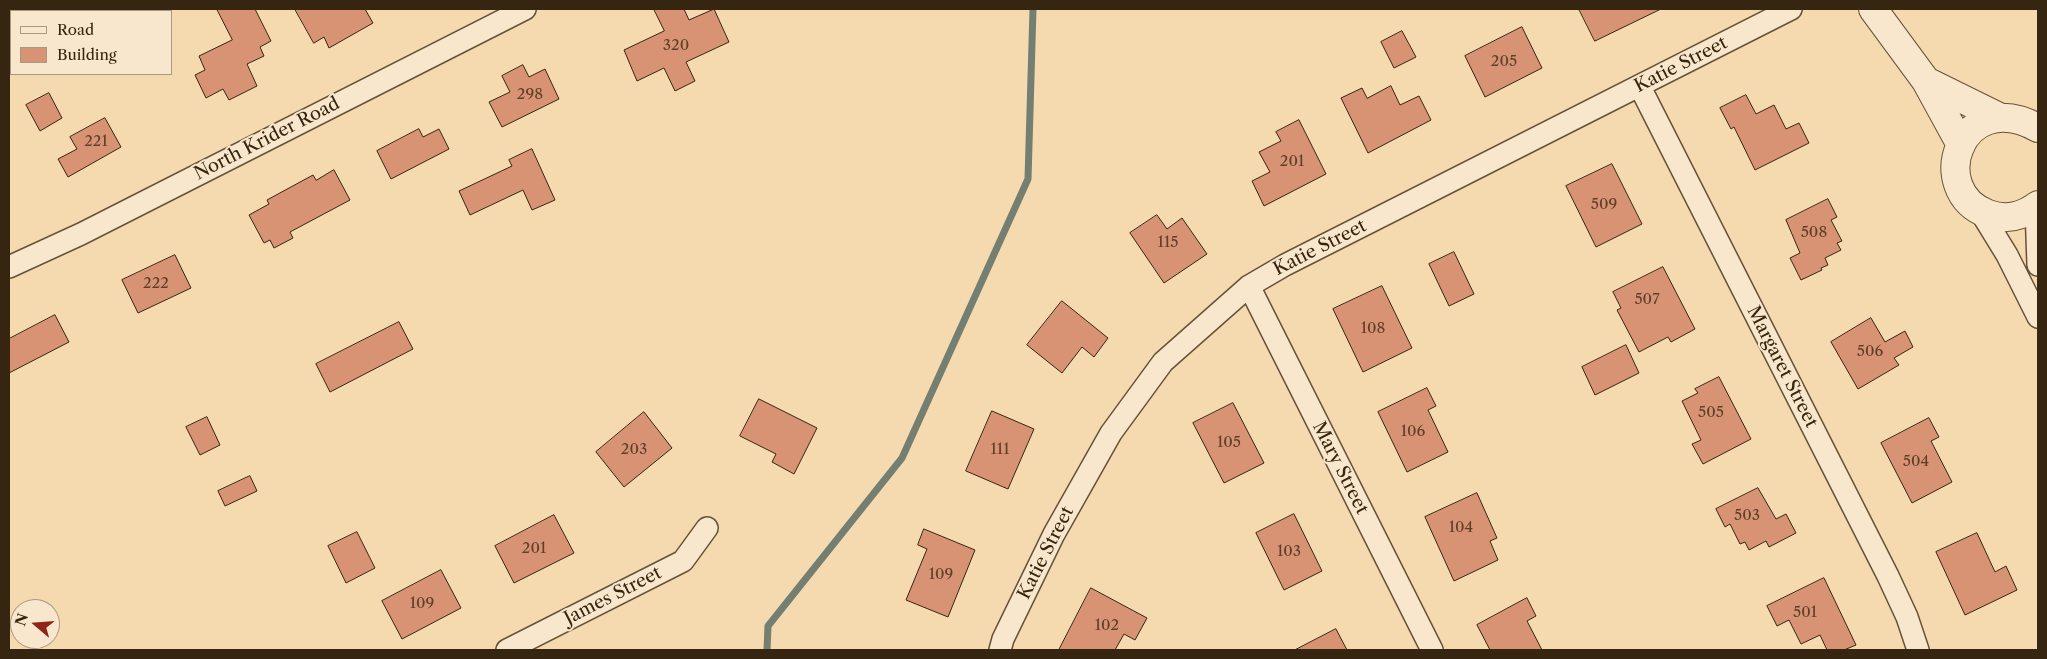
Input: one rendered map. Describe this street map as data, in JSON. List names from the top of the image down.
{
  "streets": {
    "street": [
      "Katie Street",
      "North Krider Road",
      "Margaret Street",
      "Mary Street",
      "James Street"
    ]
  },
  "crossings": [
    ["Katie Street", "Margaret Street"],
    ["Katie Street", "Mary Street"]
  ],
  "house_numbers": [
    "320",
    "205",
    "298",
    "221",
    "201",
    "509",
    "508",
    "115",
    "222",
    "507",
    "108",
    "506",
    "505",
    "106",
    "105",
    "203",
    "111",
    "504",
    "503",
    "104",
    "201",
    "103",
    "109",
    "109",
    "501",
    "102"
  ],
  "legend": ["Road", "Building"],
  "north": "left"
}
